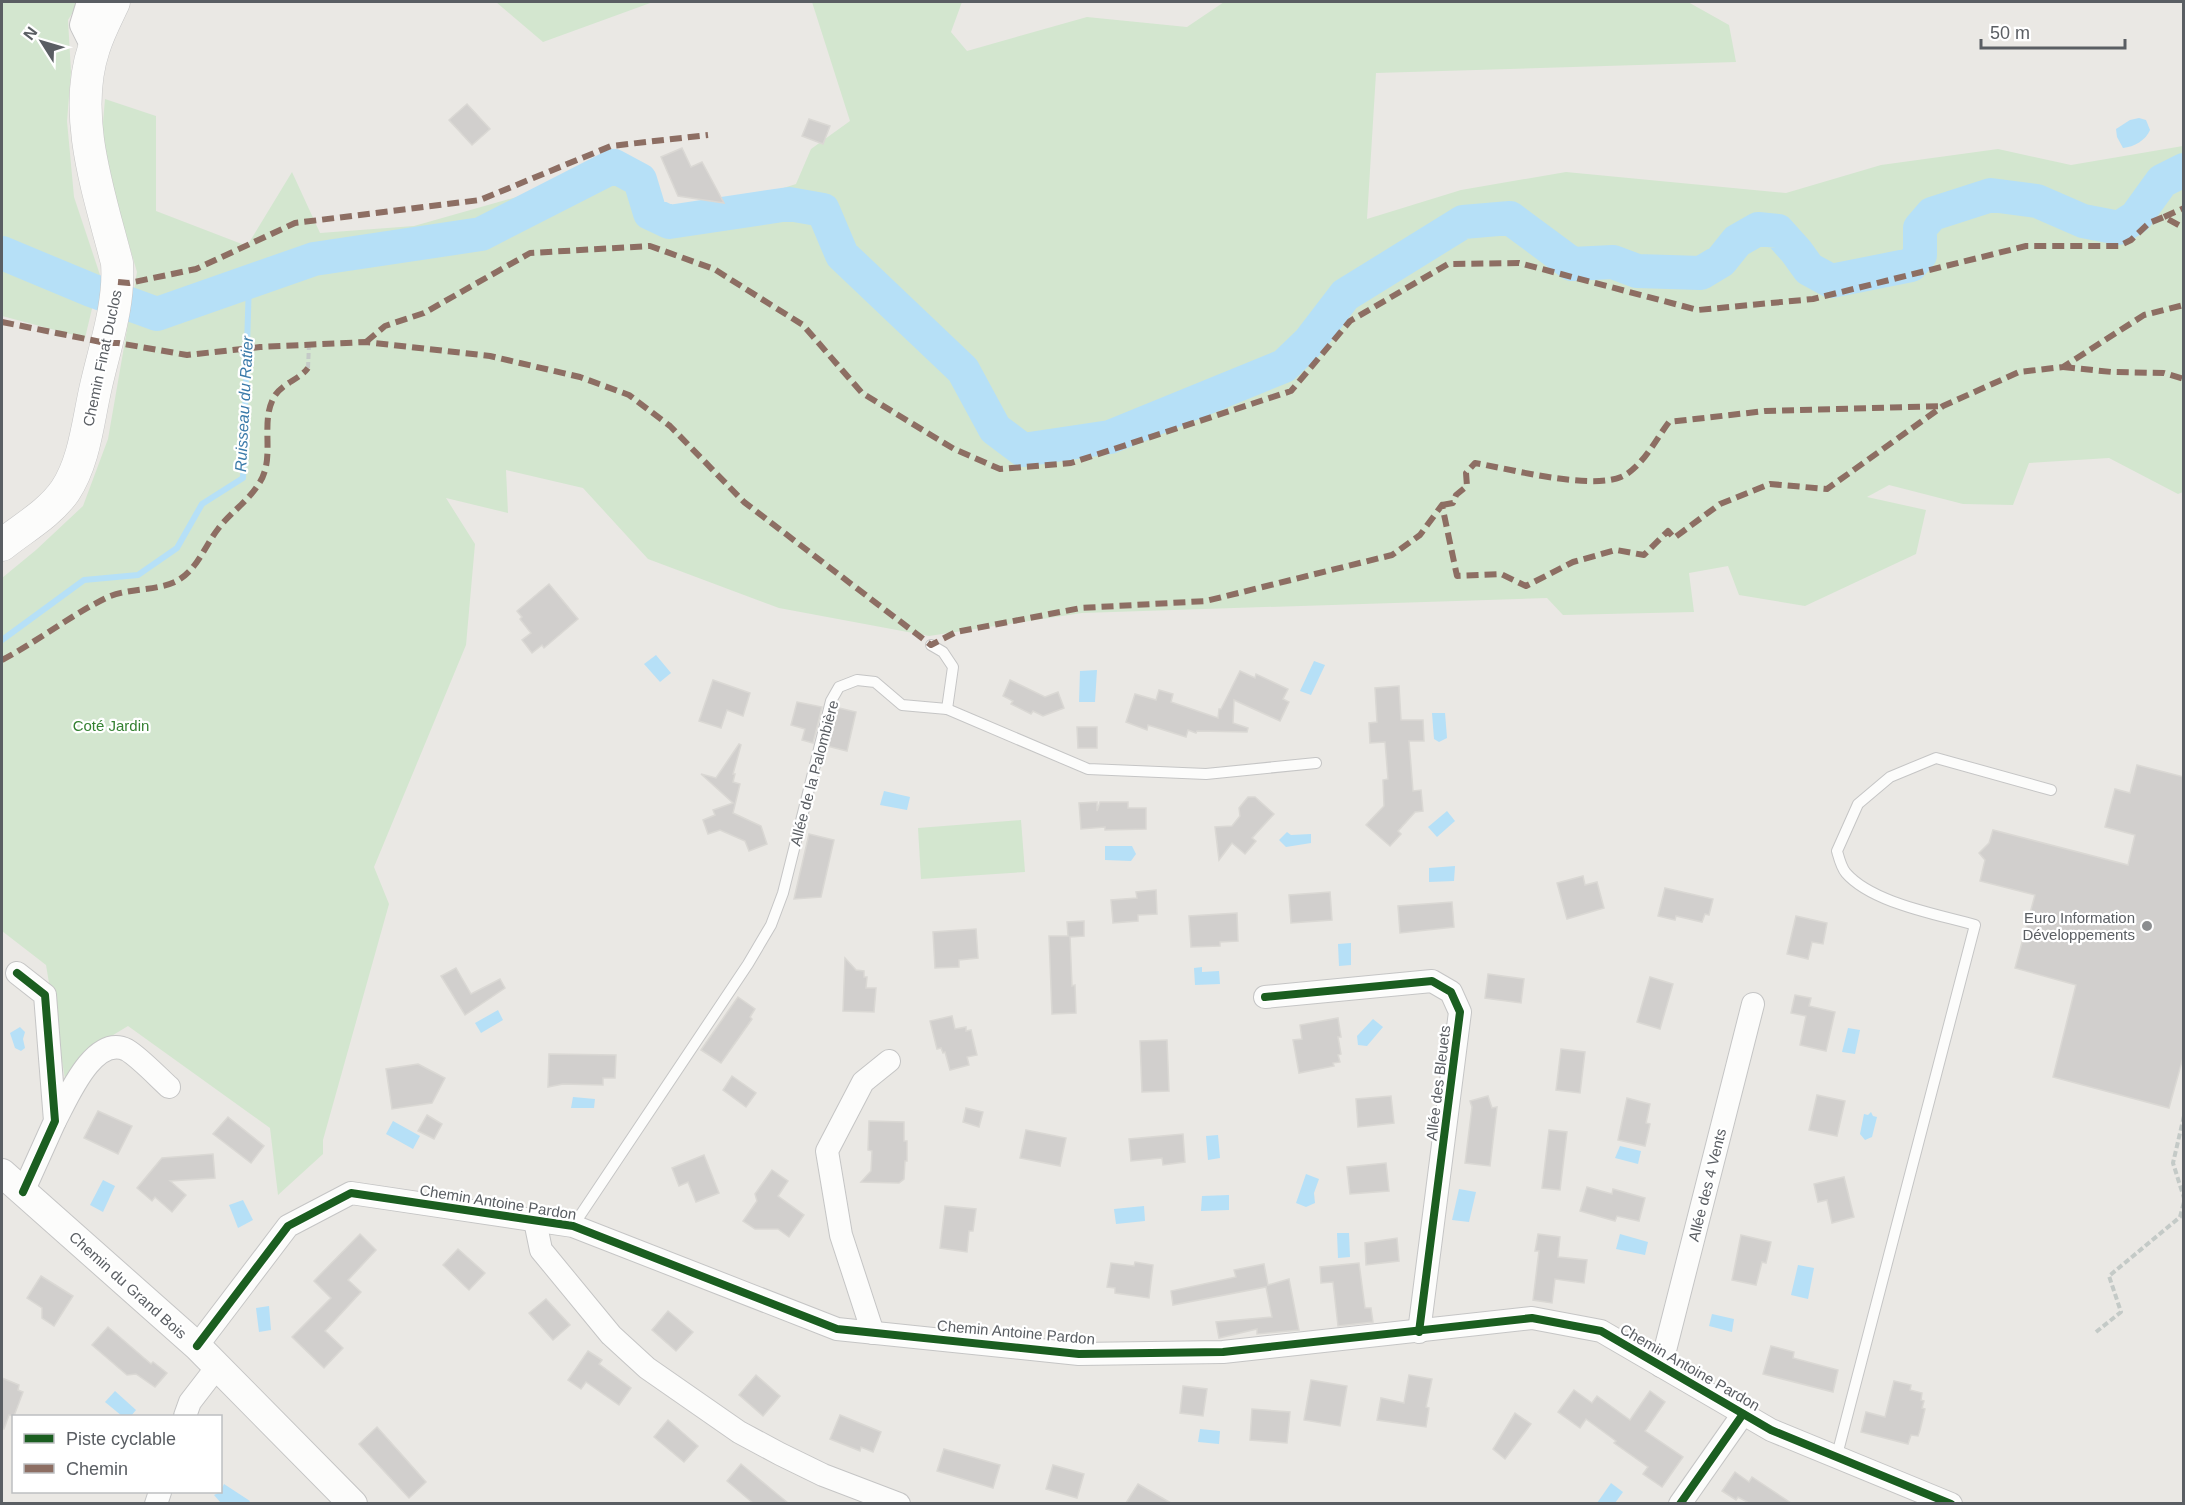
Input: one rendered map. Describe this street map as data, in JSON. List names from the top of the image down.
{
  "streets": {
    "main road": ["Chemin Finat Duclos"],
    "street": [
      "Allée des Bleuets",
      "Allée des 4 Vents",
      "Chemin Antoine Pardon",
      "Chemin du Grand Bois"
    ],
    "lane": ["Allée de la Palombière"]
  },
  "crossings": [
    ["Allée de la Palombière", "Chemin Antoine Pardon"],
    ["Allée des Bleuets", "Chemin Antoine Pardon"],
    ["Allée des 4 Vents", "Chemin Antoine Pardon"],
    ["Chemin Antoine Pardon", "Chemin du Grand Bois"]
  ],
  "water": ["Ruisseau du Ratier"],
  "parks": ["Coté Jardin"],
  "places": ["Euro Information Développements"],
  "legend": ["Piste cyclable", "Chemin"],
  "scale_bar": "50 m",
  "north": "top left"
}
